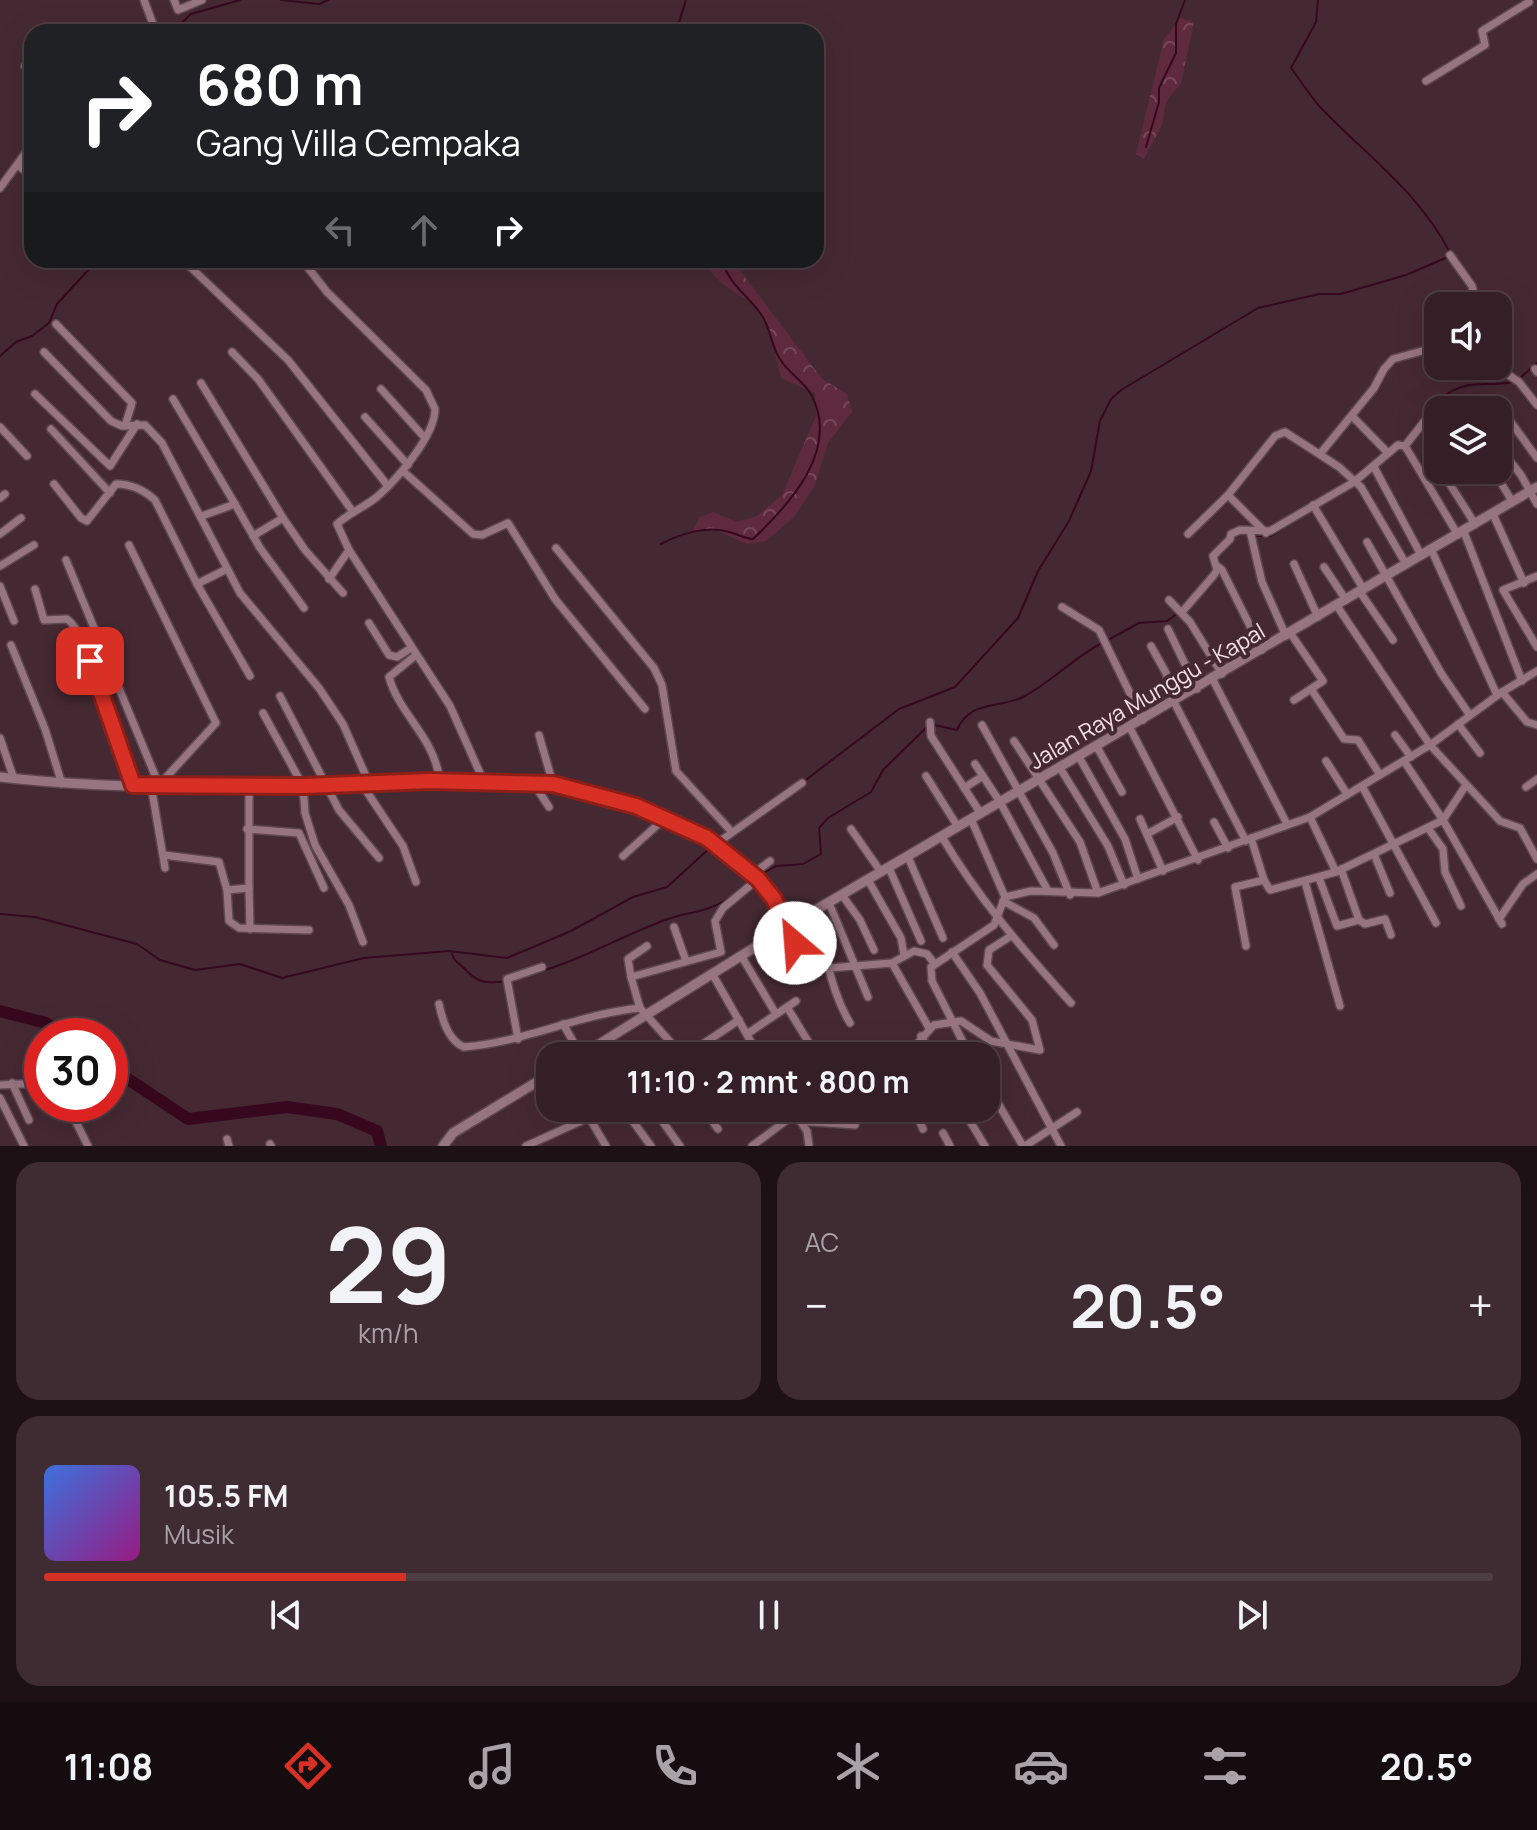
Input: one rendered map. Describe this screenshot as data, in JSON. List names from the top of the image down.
{
  "streets": {
    "street": ["Jalan Raya Munggu - Kapal"]
  },
  "page": {
    "turn": ["680 m", "Gang Villa Cempaka"],
    "limit": "30",
    "trip": "11:10 · 2 mnt · 800 m",
    "tile": [
      ["29", "km/h"],
      "AC"
    ],
    "heat": ["−", "20.5°", "+"],
    "song": ["105.5 FM", "Musik"],
    "tabs": ["11:08", "20.5°"]
  }
}
